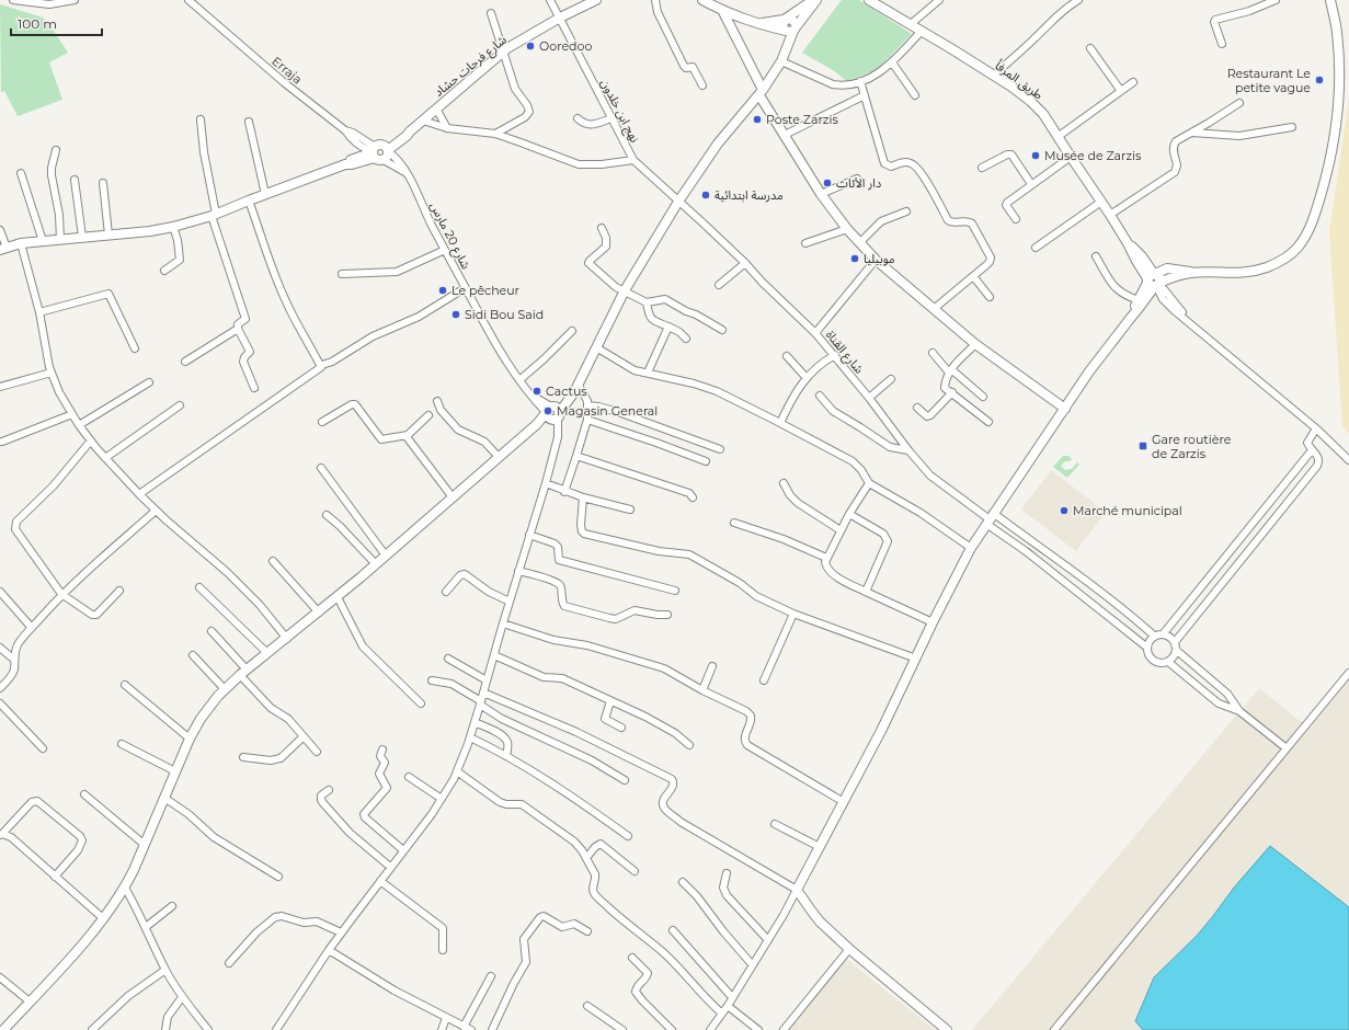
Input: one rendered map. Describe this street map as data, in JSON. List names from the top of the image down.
{
  "streets": {
    "street": [
      "شارع فرحات حشاد",
      "Erraja",
      "طريق المرفأ",
      "نهج ابن خلدون",
      "شارع 20 مارس",
      "شارع القناة"
    ]
  },
  "crossings": [
    ["شارع فرحات حشاد", "Erraja"],
    ["شارع فرحات حشاد", "نهج ابن خلدون"],
    ["شارع فرحات حشاد", "شارع 20 مارس"],
    ["Erraja", "شارع 20 مارس"],
    ["نهج ابن خلدون", "شارع القناة"]
  ],
  "places": {
    "other": [
      "Ooredoo",
      "Restaurant Le petite vague",
      "Poste Zarzis",
      "Musée de Zarzis",
      "دار الأثاث",
      "مدرسة ابتدائية",
      "موبيليا",
      "Le pêcheur",
      "Sidi Bou Said",
      "Cactus",
      "Magasin General",
      "Marché municipal"
    ],
    "transit": ["Gare routière de Zarzis"]
  },
  "scale_bar": "100 m"
}
